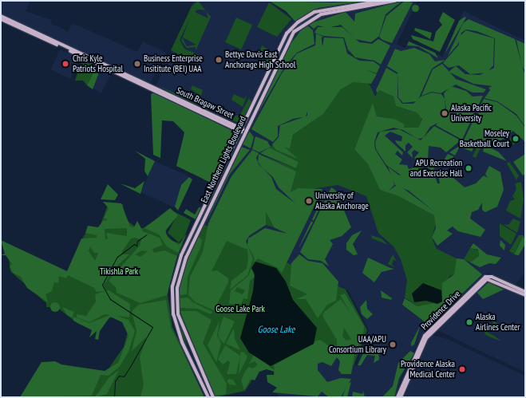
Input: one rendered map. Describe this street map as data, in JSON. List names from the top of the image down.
{
  "streets": {
    "main road": ["South Bragaw Street", "East Northern Lights Boulevard", "Providence Drive"]
  },
  "crossings": [
    ["South Bragaw Street", "East Northern Lights Boulevard"]
  ],
  "water": ["Goose Lake"],
  "parks": ["Tikishla Park", "Goose Lake Park"],
  "places": [
    "Bettye Davis East Anchorage High School",
    "Chris Kyle Patriots Hospital",
    "Business Enterprise Insititute (BEI) UAA",
    "Alaska Pacific University",
    "Moseley Basketball Court",
    "APU Recreation and Exercise Hall",
    "University of Alaska Anchorage",
    "Alaska Airlines Center",
    "UAA/APU Consortium Library",
    "Providence Alaska Medical Center"
  ]
}
